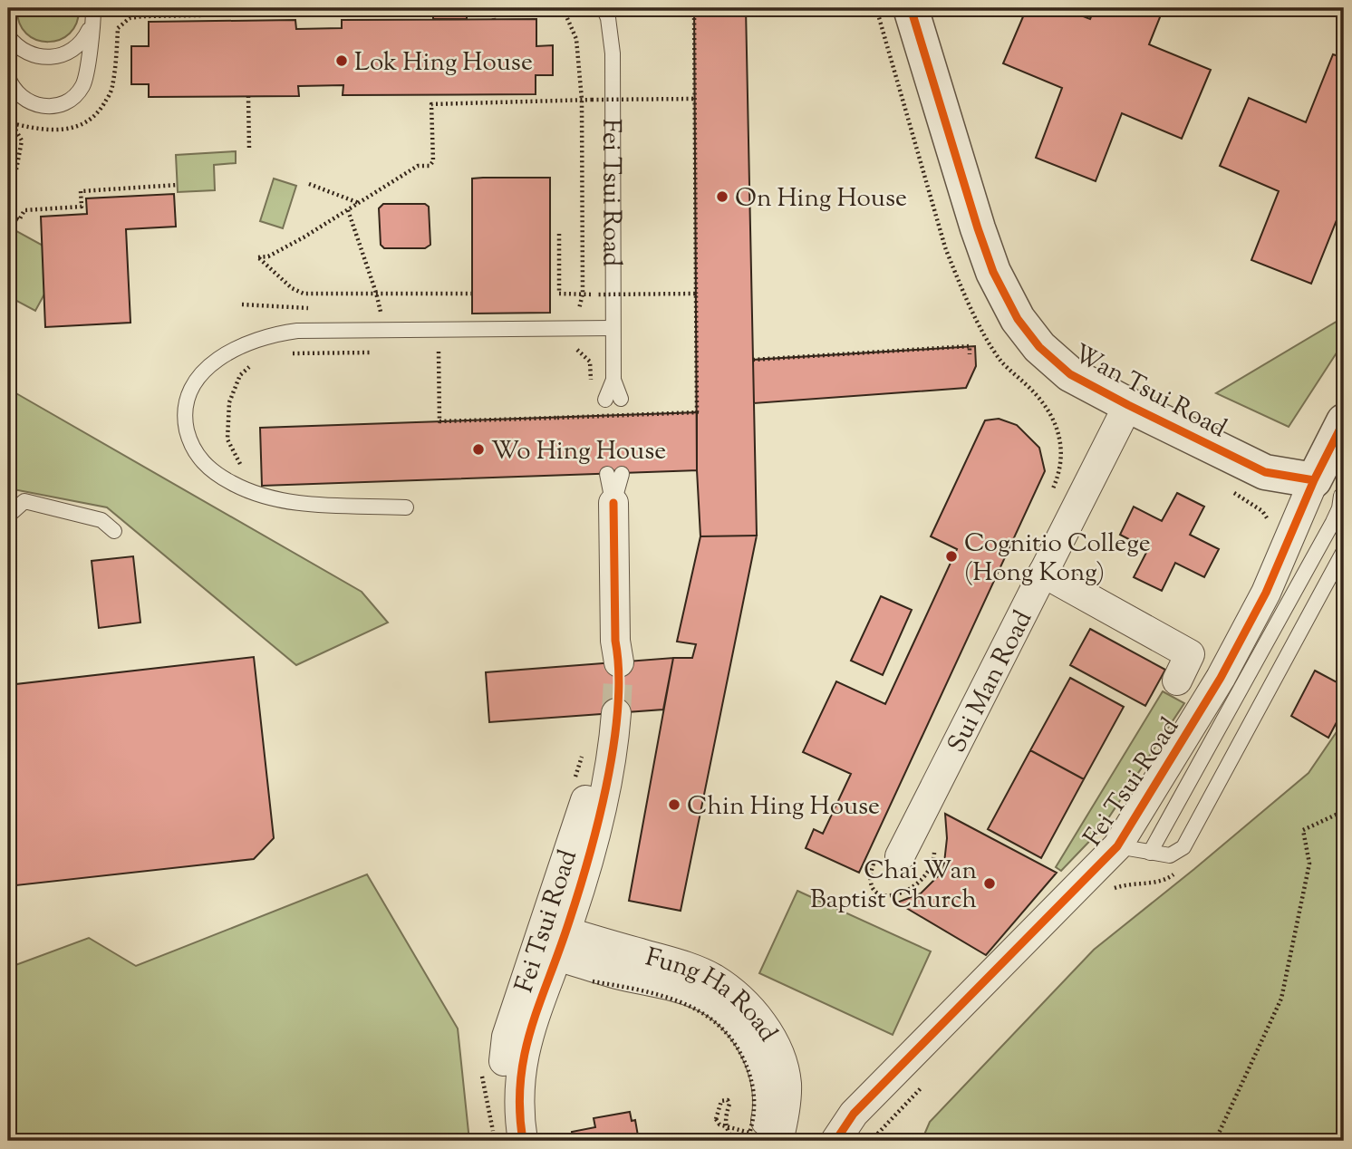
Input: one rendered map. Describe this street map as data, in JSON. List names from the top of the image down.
{
  "streets": {
    "street": [
      "Fei Tsui Road",
      "Wan Tsui Road",
      "Sui Man Road",
      "Fung Ha Road"
    ]
  },
  "crossings": [
    ["Fei Tsui Road", "Wan Tsui Road"],
    ["Fei Tsui Road", "Fung Ha Road"],
    ["Wan Tsui Road", "Sui Man Road"]
  ],
  "places": [
    "Lok Hing House",
    "On Hing House",
    "Wo Hing House",
    "Cognitio College (Hong Kong)",
    "Chin Hing House",
    "Chai Wan Baptist Church"
  ]
}
